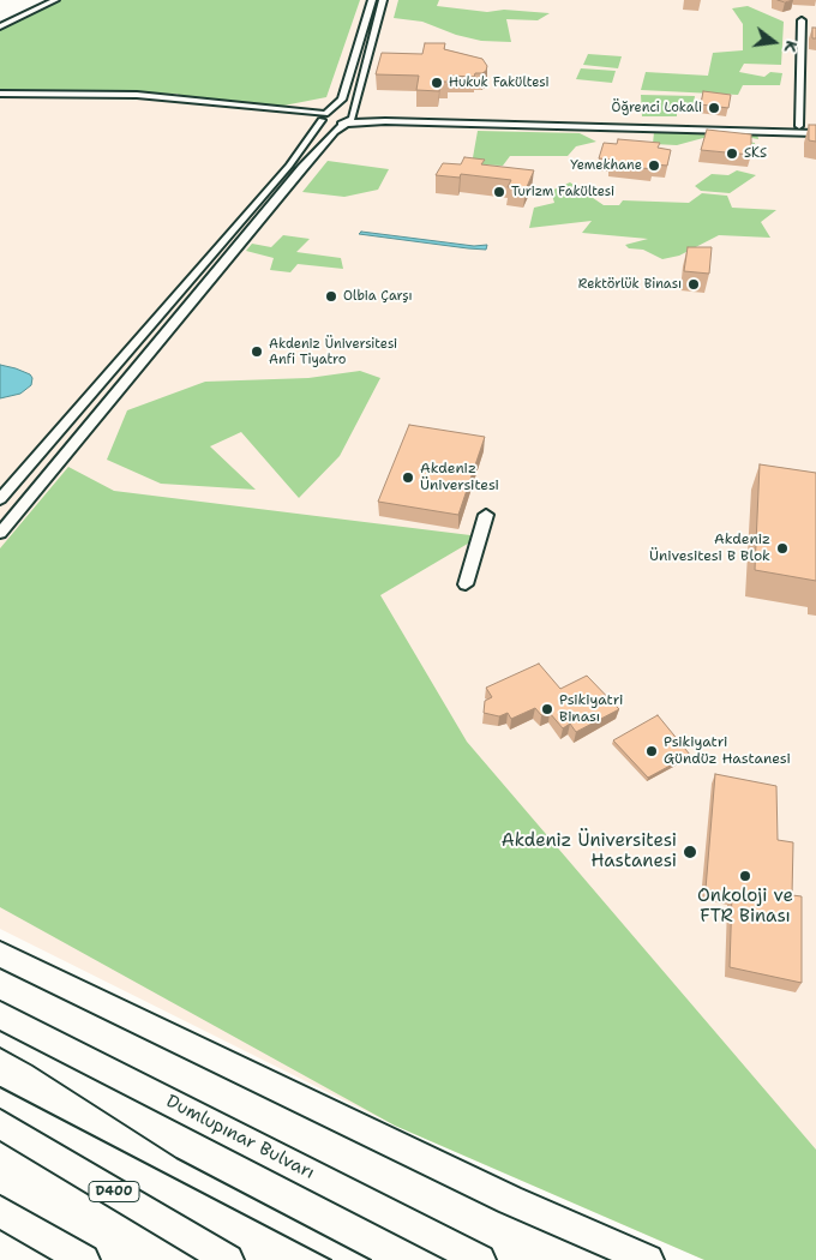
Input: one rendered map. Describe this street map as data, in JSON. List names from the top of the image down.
{
  "streets": {
    "main road": ["Dumlupınar Bulvarı", "D400"]
  },
  "places": [
    "Hukuk Fakültesi",
    "Öğrenci Lokali",
    "SKS",
    "Yemekhane",
    "Turizm Fakültesi",
    "Rektörlük Binası",
    "Olbia Çarşı",
    "Akdeniz Üniversitesi Anfi Tiyatro",
    "Akdeniz Üniversitesi",
    "Akdeniz Ünivesitesi B Blok",
    "Psikiyatri Binası",
    "Psikiyatri Gündüz Hastanesi",
    "Akdeniz Üniversitesi Hastanesi",
    "Onkoloji ve FTR Binası"
  ],
  "north": "right"
}
